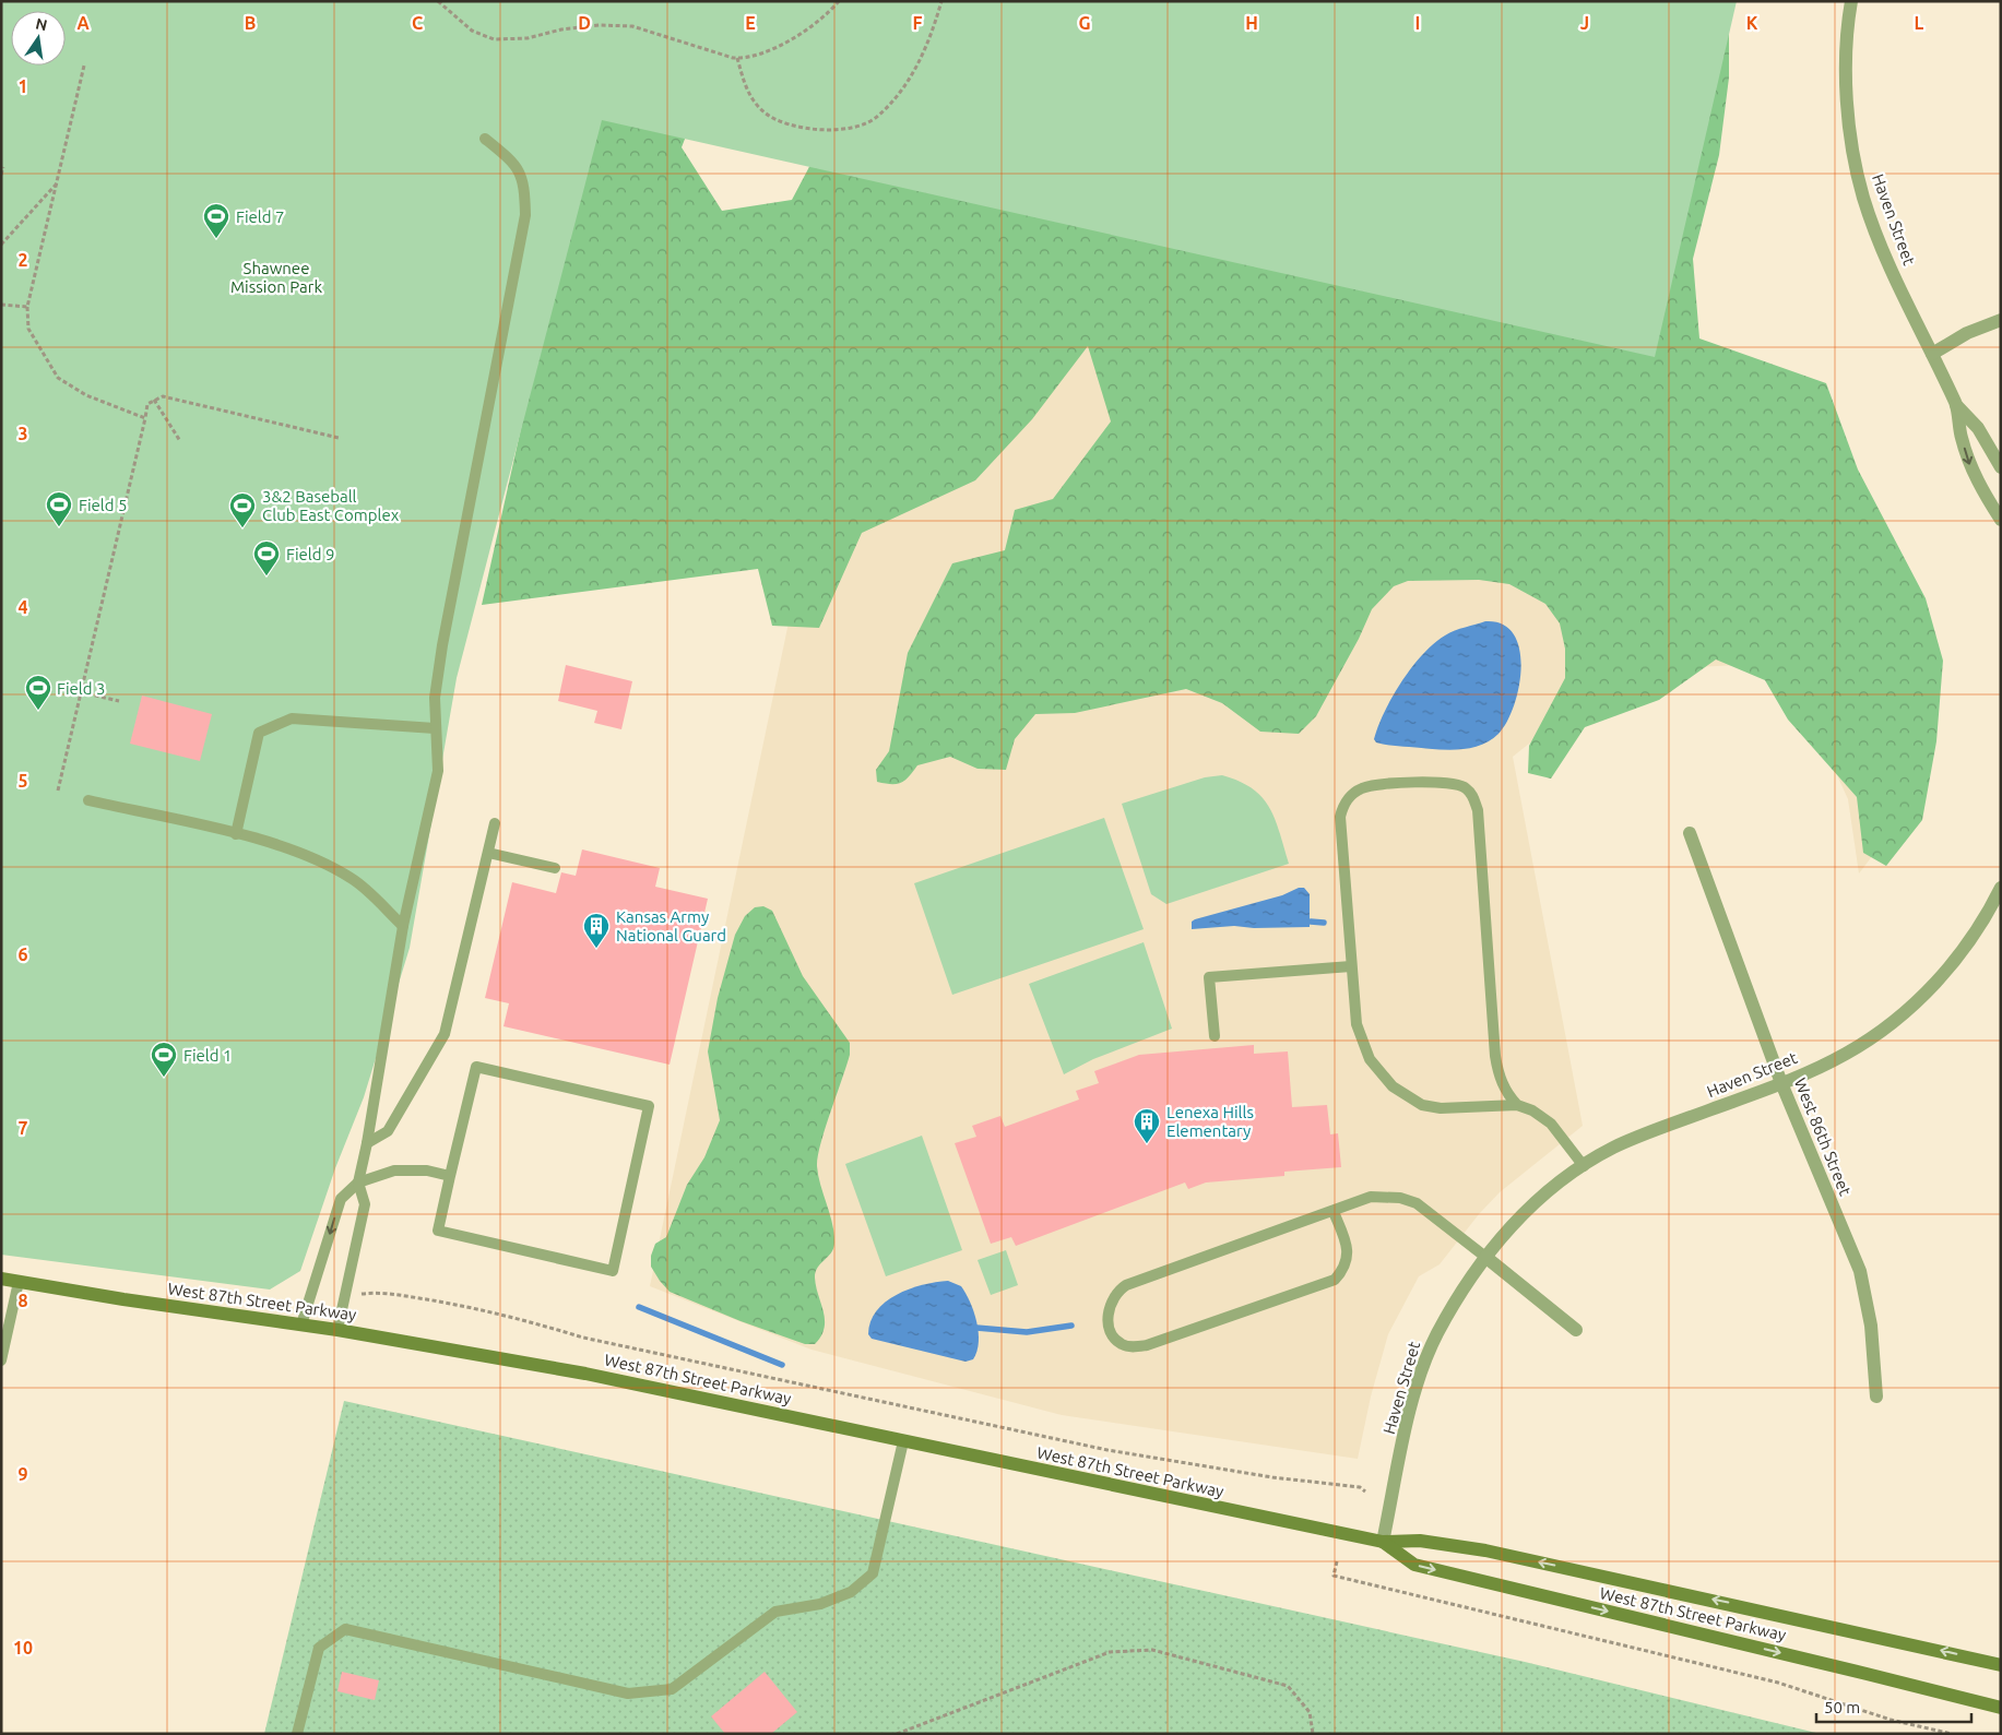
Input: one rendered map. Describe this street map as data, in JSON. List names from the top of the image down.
{
  "streets": {
    "main road": ["West 87th Street Parkway"],
    "street": ["Haven Street", "West 86th Street"]
  },
  "crossings": [
    ["Haven Street", "West 86th Street"],
    ["Haven Street", "West 87th Street Parkway"]
  ],
  "parks": ["Shawnee Mission Park"],
  "places": {
    "sports": [
      "Field 7",
      "Field 5",
      "3&2 Baseball Club East Complex",
      "Field 9",
      "Field 3",
      "Field 1"
    ],
    "building": ["Kansas Army National Guard", "Lenexa Hills Elementary"]
  },
  "scale_bar": "50 m",
  "north": "top",
  "grid": {
    "columns": [
      "A",
      "B",
      "C",
      "D",
      "E",
      "F",
      "G",
      "H",
      "I",
      "J",
      "K",
      "L"
    ],
    "rows": [
      "1",
      "2",
      "3",
      "4",
      "5",
      "6",
      "7",
      "8",
      "9",
      "10"
    ]
  }
}
